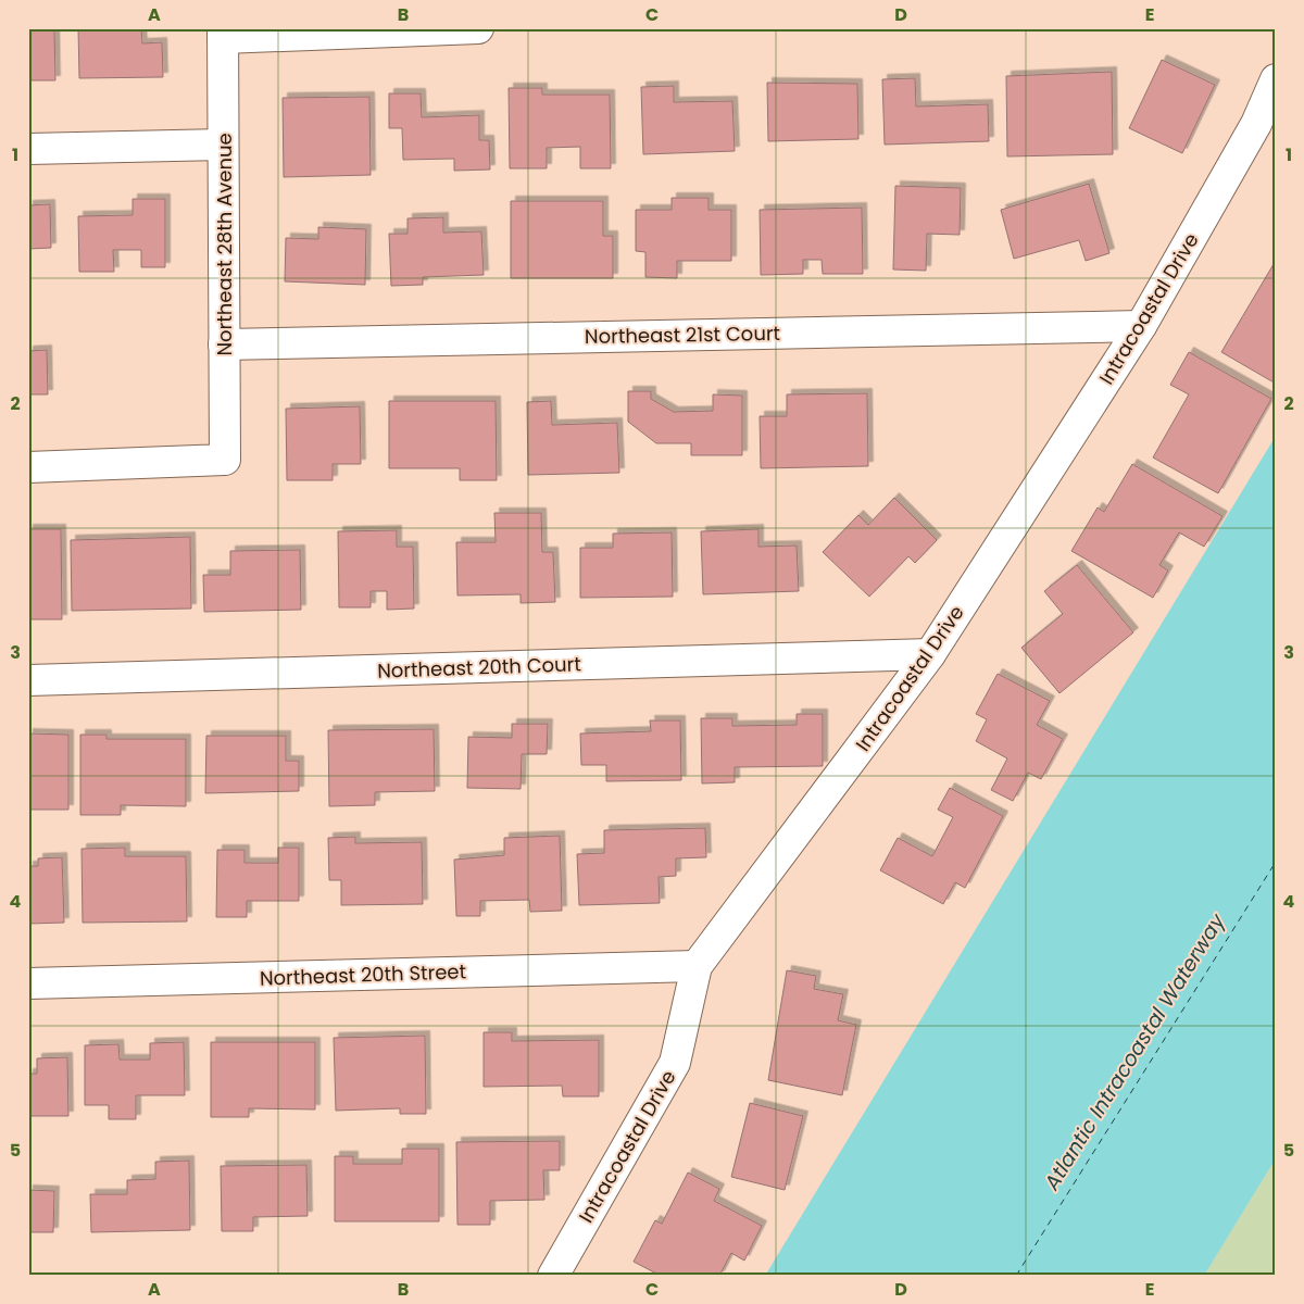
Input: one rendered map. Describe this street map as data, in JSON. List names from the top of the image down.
{
  "streets": {
    "street": [
      "Northeast 28th Avenue",
      "Intracoastal Drive",
      "Northeast 21st Court",
      "Northeast 20th Court",
      "Northeast 20th Street"
    ]
  },
  "crossings": [
    ["Northeast 28th Avenue", "Northeast 21st Court"],
    ["Intracoastal Drive", "Northeast 21st Court"],
    ["Intracoastal Drive", "Northeast 20th Court"],
    ["Intracoastal Drive", "Northeast 20th Street"]
  ],
  "water": ["Atlantic Intracoastal Waterway"],
  "grid": {
    "columns": [
      "A",
      "B",
      "C",
      "D",
      "E"
    ],
    "rows": [
      "1",
      "2",
      "3",
      "4",
      "5"
    ]
  }
}
